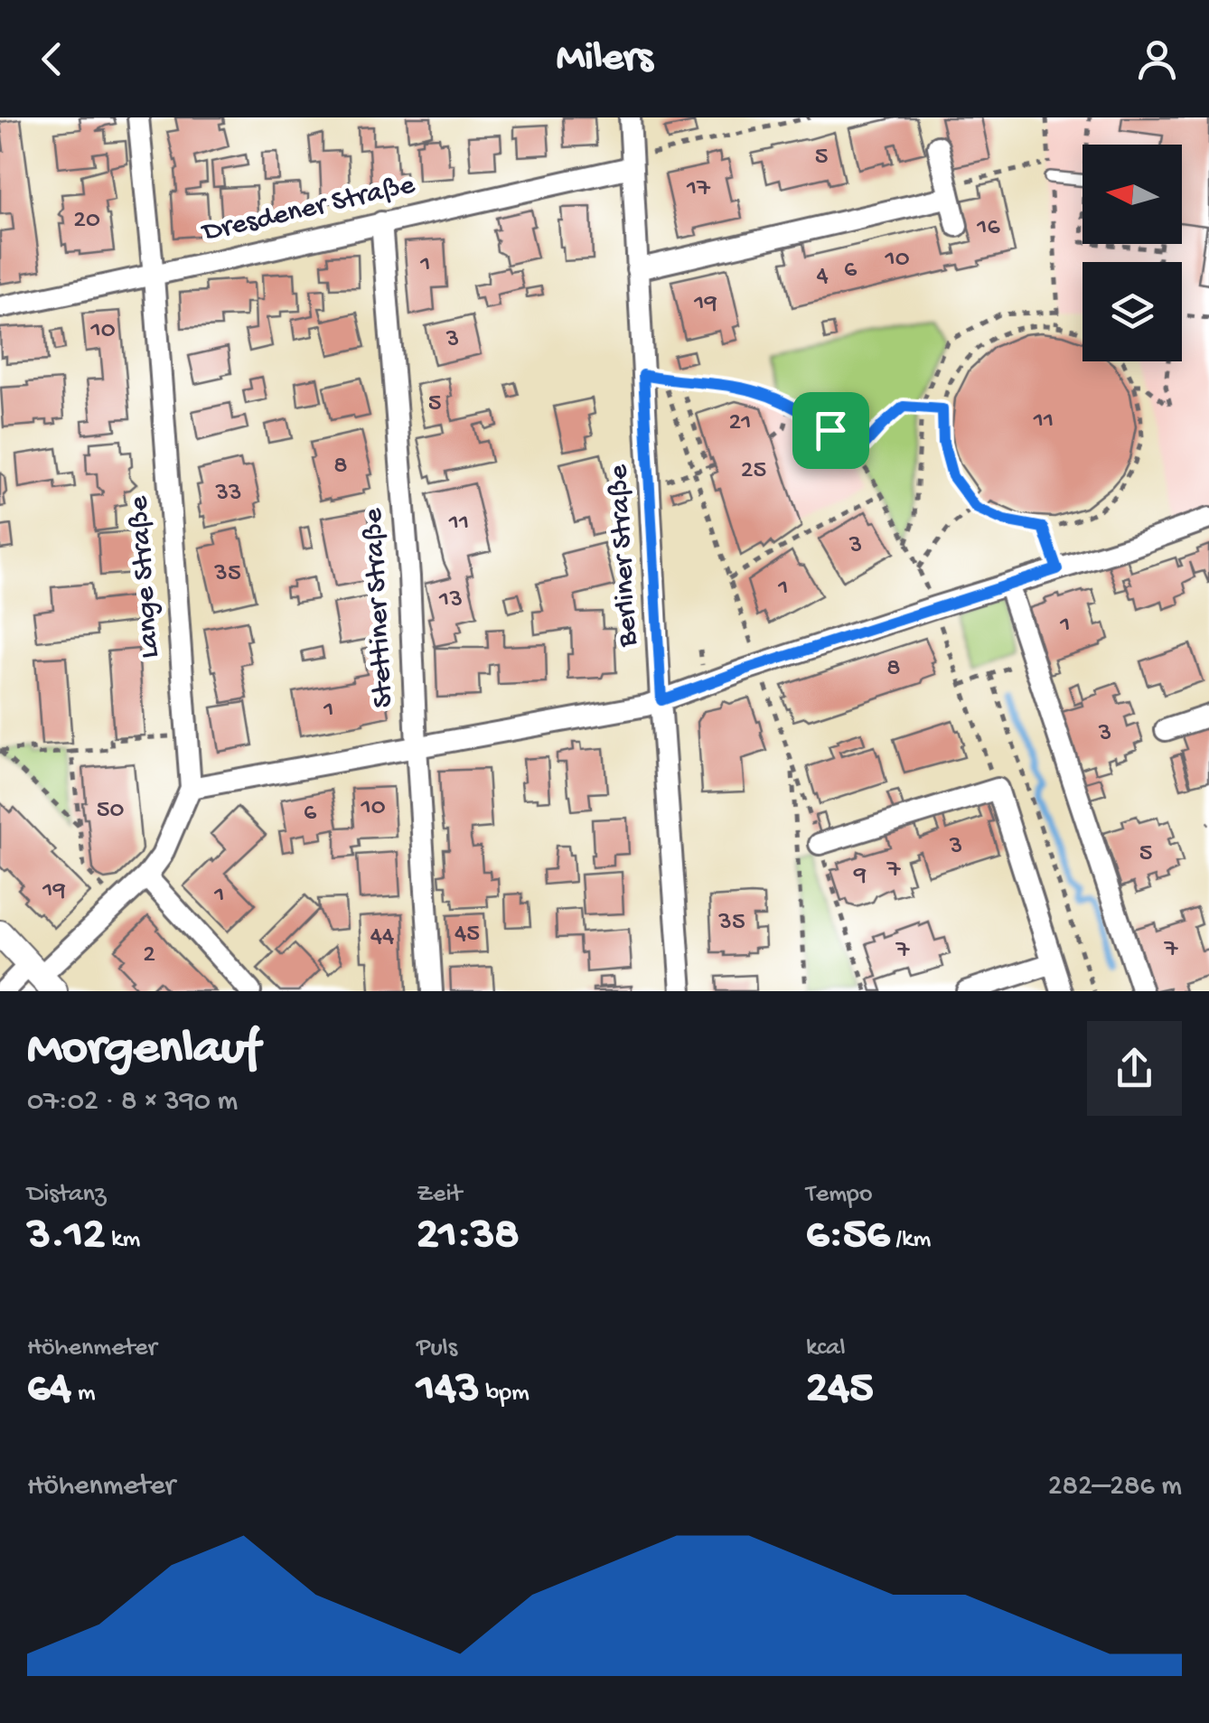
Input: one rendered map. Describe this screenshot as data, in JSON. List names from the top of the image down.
{
  "streets": {
    "street": [
      "Dresdener Straße",
      "Berliner Straße",
      "Lange Straße",
      "Stettiner Straße"
    ]
  },
  "crossings": [
    ["Dresdener Straße", "Berliner Straße"],
    ["Dresdener Straße", "Lange Straße"],
    ["Dresdener Straße", "Stettiner Straße"]
  ],
  "house_numbers": [
    "5",
    "17",
    "20",
    "16",
    "10",
    "1",
    "6",
    "4",
    "19",
    "10",
    "3",
    "5",
    "11",
    "21",
    "8",
    "25",
    "33",
    "11",
    "3",
    "35",
    "1",
    "13",
    "1",
    "8",
    "1",
    "3",
    "10",
    "50",
    "6",
    "3",
    "5",
    "7",
    "9",
    "19",
    "1",
    "35",
    "45",
    "44",
    "7",
    "7",
    "2"
  ],
  "north": "left",
  "page": {
    "header": "Milers",
    "heading": ["Morgenlauf", "07:02 · 8 × 390 m"],
    "stats": [
      ["Distanz", "3.12 km"],
      ["Zeit", "21:38"],
      ["Tempo", "6:56 /km"],
      ["Höhenmeter", "64 m"],
      ["Puls", "143 bpm"],
      ["kcal", "245"]
    ],
    "chart": ["Höhenmeter", "282–286 m"]
  }
}
